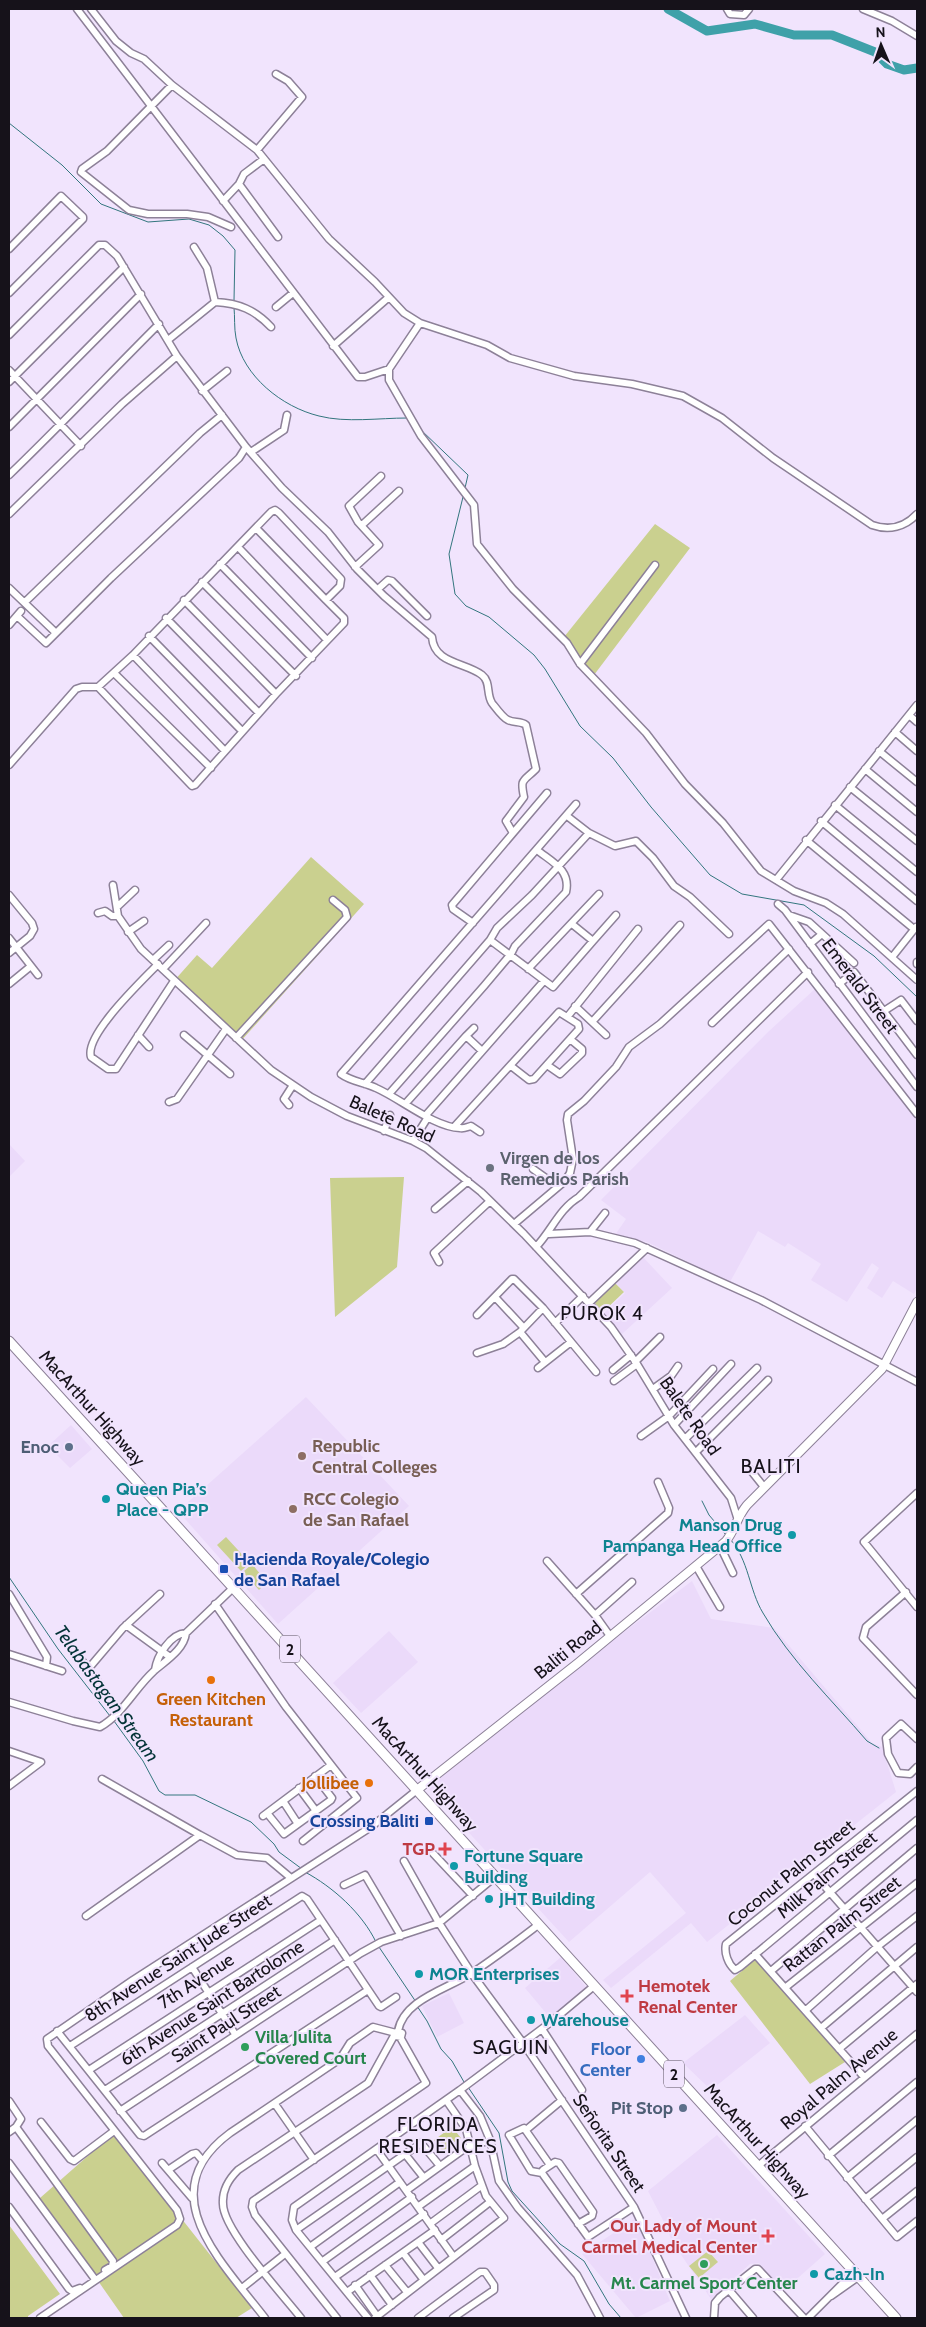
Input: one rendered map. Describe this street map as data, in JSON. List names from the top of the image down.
{
  "streets": {
    "highway": ["MacArthur Highway", "2"],
    "main road": ["Baliti Road"],
    "street": [
      "Emerald Street",
      "Balete Road",
      "Coconut Palm Street",
      "Milk Palm Street",
      "Rattan Palm Street",
      "8th Avenue Saint Jude Street",
      "7th Avenue",
      "6th Avenue Saint Bartolome",
      "Saint Paul Street",
      "Royal Palm Avenue",
      "Señorita Street"
    ]
  },
  "crossings": [
    ["Balete Road", "Baliti Road"],
    ["MacArthur Highway", "Baliti Road"],
    ["MacArthur Highway", "Saint Paul Street"],
    ["MacArthur Highway", "Royal Palm Avenue"],
    ["Coconut Palm Street", "Milk Palm Street"],
    ["8th Avenue Saint Jude Street", "7th Avenue"],
    ["Saint Paul Street", "Señorita Street"]
  ],
  "districts": [
    "PUROK 4",
    "BALITI",
    "SAGUIN",
    "FLORIDA RESIDENCES"
  ],
  "water": ["Telabastagan Stream"],
  "places": {
    "other": [
      "Virgen de los Remedios Parish",
      "Enoc",
      "Republic Central Colleges",
      "Queen Pia’s Place - QPP",
      "RCC Colegio de San Rafael",
      "Manson Drug Pampanga Head Office",
      "Green Kitchen Restaurant",
      "Jollibee",
      "Fortune Square Building",
      "JHT Building",
      "MOR Enterprises",
      "Warehouse",
      "Villa Julita Covered Court",
      "Floor Center",
      "Pit Stop",
      "Mt. Carmel Sport Center",
      "Cazh-In"
    ],
    "transit": ["Hacienda Royale/Colegio de San Rafael", "Crossing Baliti"],
    "health": ["TGP", "Hemotek Renal Center", "Our Lady of Mount Carmel Medical Center"]
  },
  "north": "top"
}
